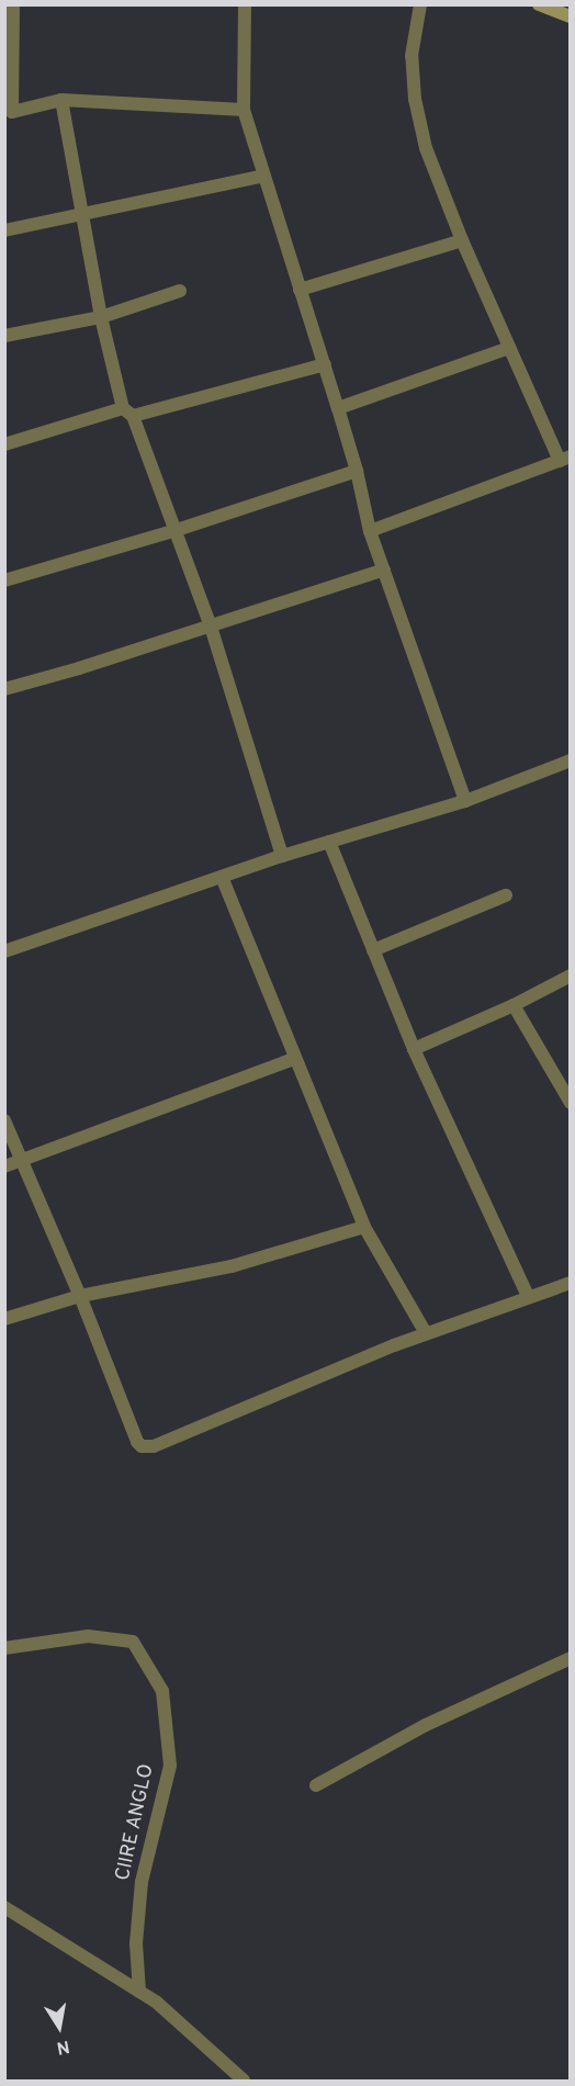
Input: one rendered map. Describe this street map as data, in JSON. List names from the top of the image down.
{
  "streets": {
    "street": ["CIIRE ANGLO"]
  },
  "north": "bottom"
}
